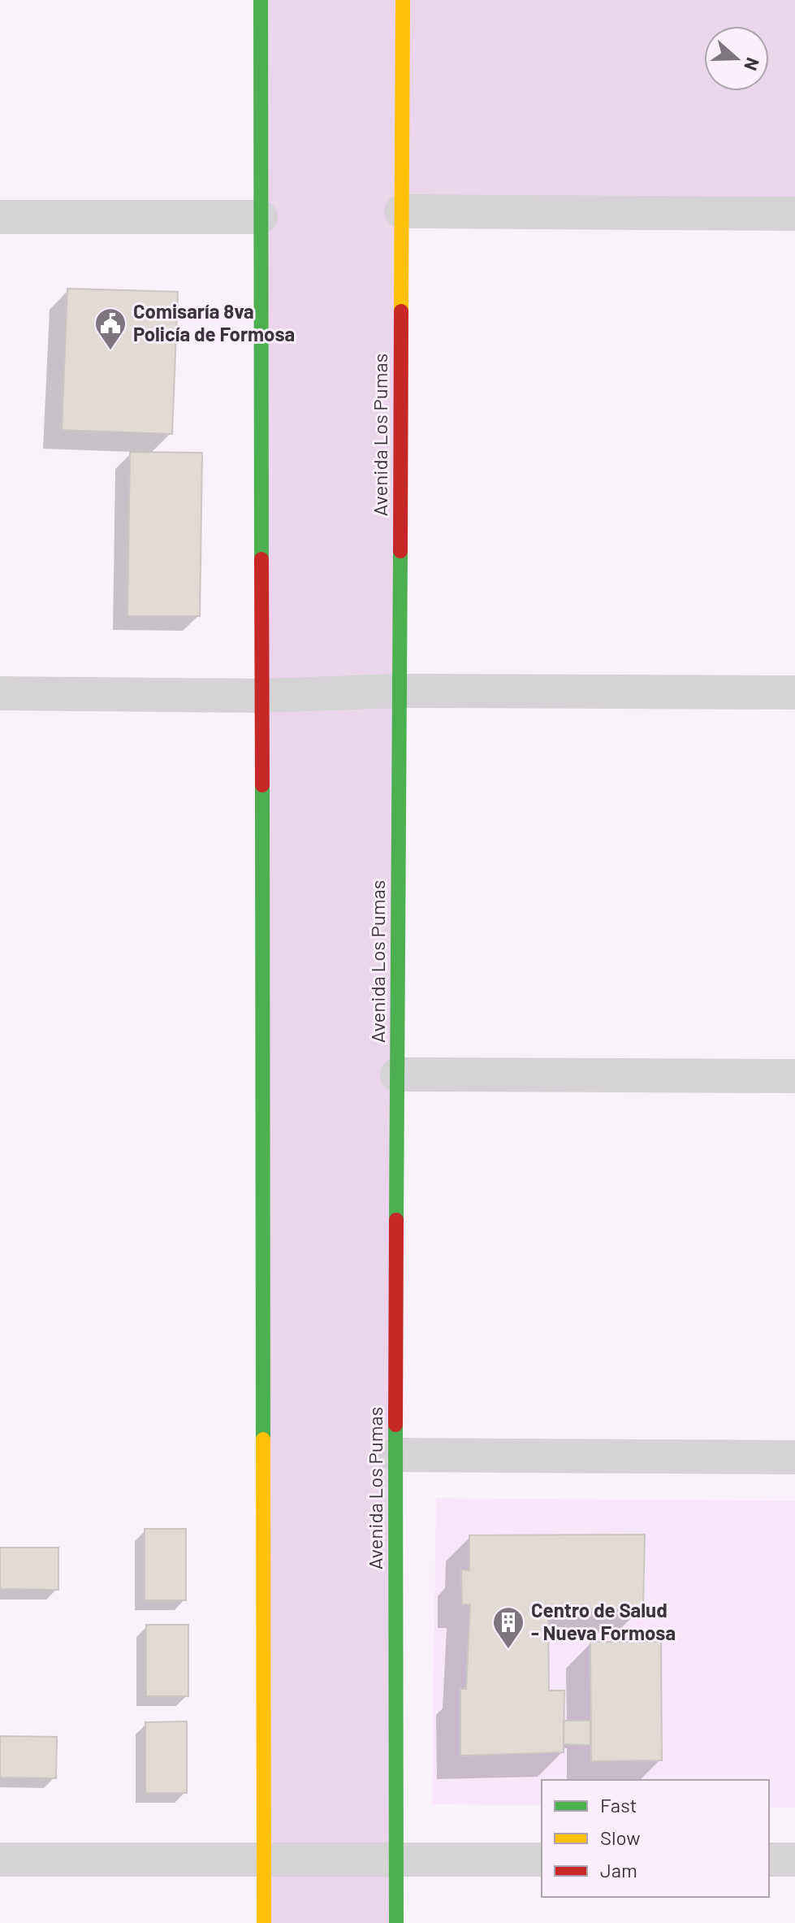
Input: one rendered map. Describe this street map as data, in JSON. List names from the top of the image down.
{
  "streets": {
    "main road": ["Avenida Los Pumas"]
  },
  "places": {
    "public building": ["Comisaría 8va Policía de Formosa"],
    "building": ["Centro de Salud - Nueva Formosa"]
  },
  "legend": ["Fast", "Slow", "Jam"],
  "north": "right"
}
